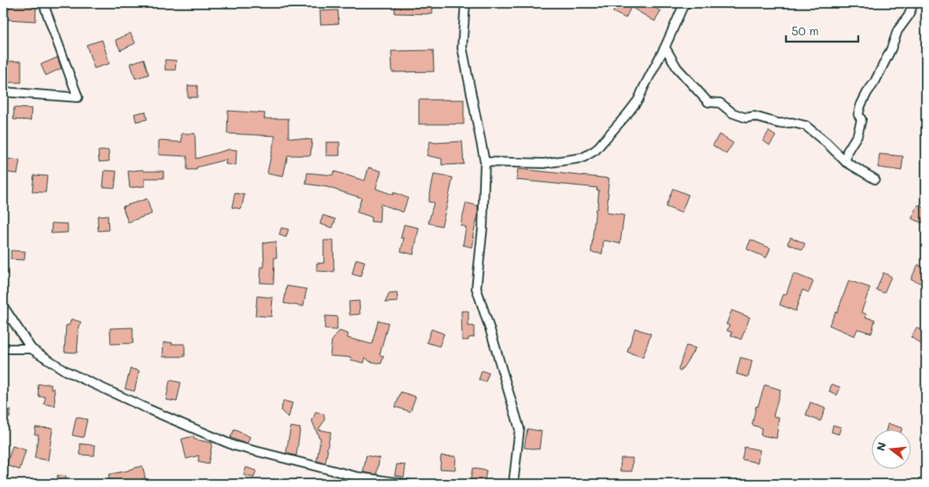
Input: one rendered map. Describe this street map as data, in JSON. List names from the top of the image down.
{
  "scale_bar": "50 m",
  "north": "left"
}
